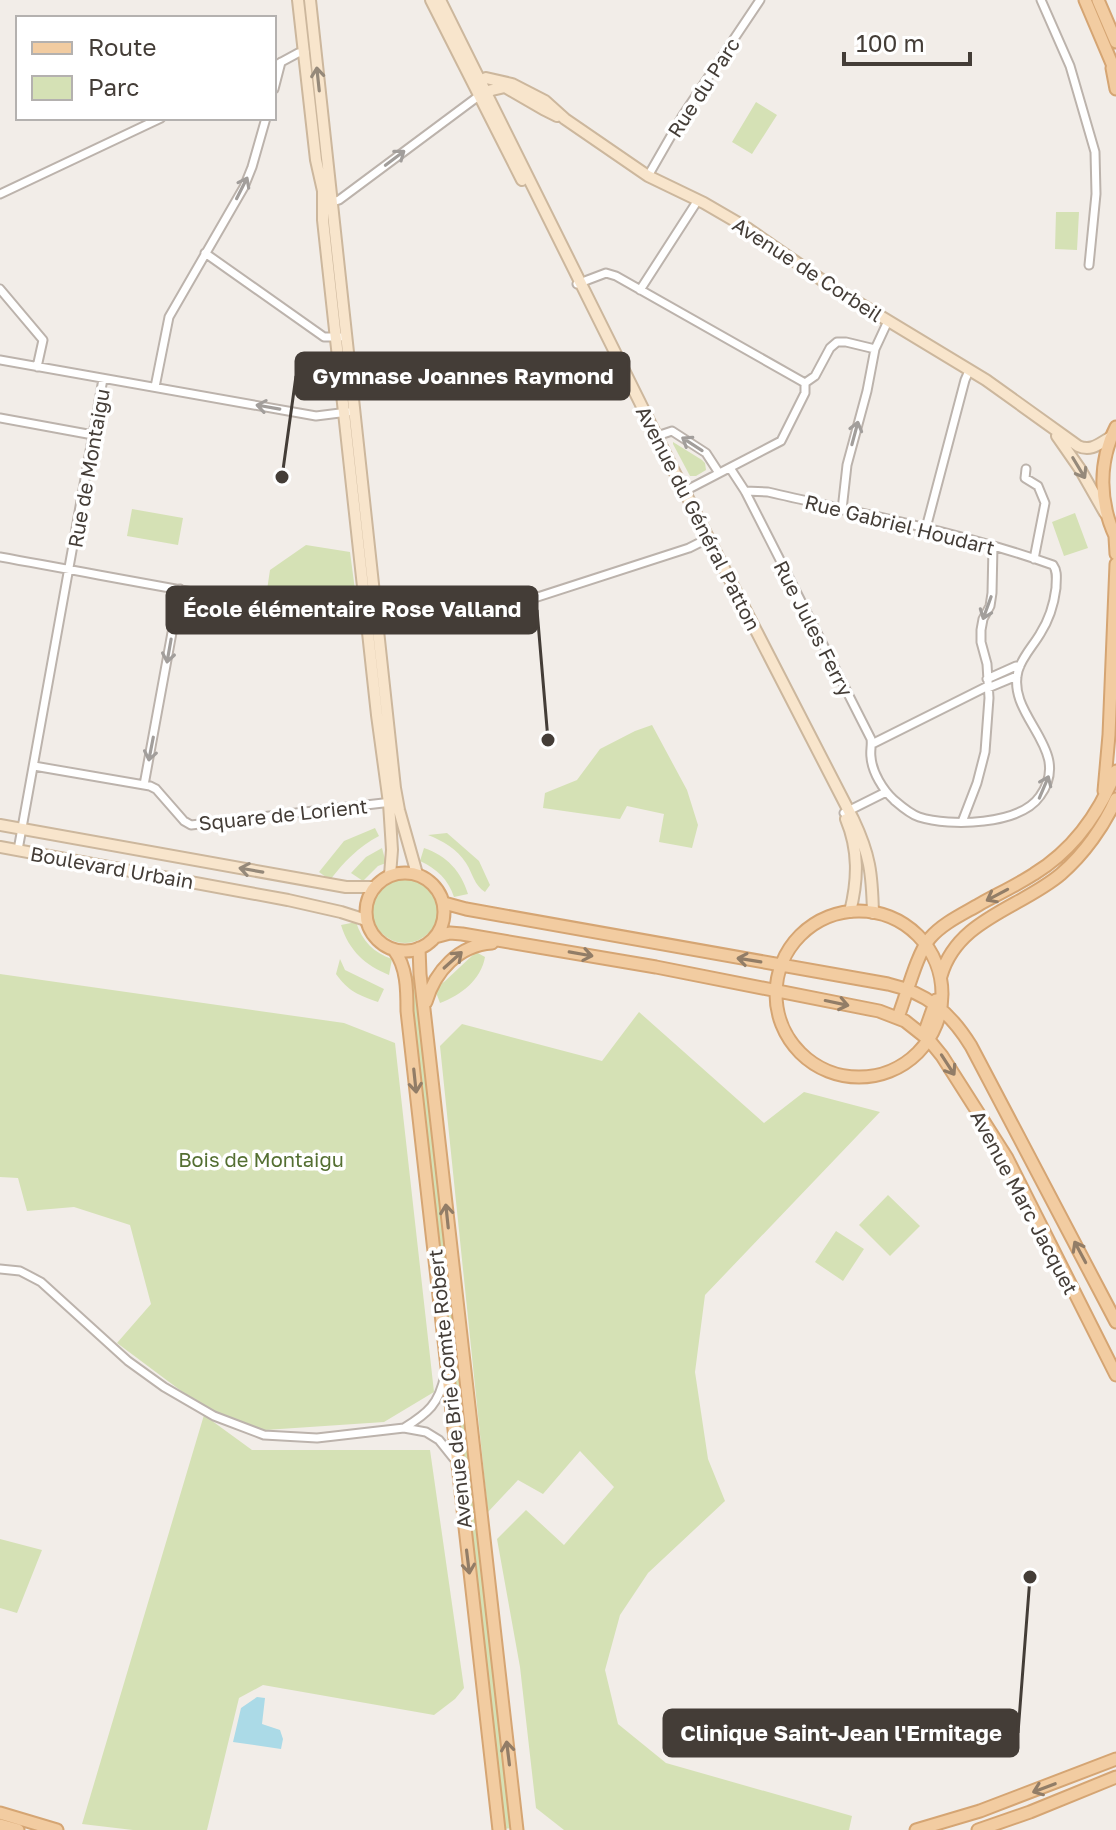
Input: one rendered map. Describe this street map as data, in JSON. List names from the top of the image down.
{
  "streets": {
    "main road": [
      "Avenue de Corbeil",
      "Avenue du Général Patton",
      "Boulevard Urbain",
      "Avenue Marc Jacquet",
      "Avenue de Brie Comte Robert"
    ],
    "street": [
      "Rue du Parc",
      "Rue de Montaigu",
      "Rue Gabriel Houdart",
      "Rue Jules Ferry",
      "Square de Lorient"
    ]
  },
  "crossings": [
    ["Rue du Parc", "Avenue de Corbeil"],
    ["Avenue de Corbeil", "Avenue du Général Patton"],
    ["Rue de Montaigu", "Boulevard Urbain"],
    ["Rue Gabriel Houdart", "Rue Jules Ferry"],
    ["Boulevard Urbain", "Avenue Marc Jacquet"],
    ["Boulevard Urbain", "Avenue de Brie Comte Robert"],
    ["Avenue Marc Jacquet", "Avenue de Brie Comte Robert"]
  ],
  "parks": ["Bois de Montaigu"],
  "places": ["Gymnase Joannes Raymond", "École élémentaire Rose Valland", "Clinique Saint-Jean l'Ermitage"],
  "legend": ["Route", "Parc"],
  "scale_bar": "100 m"
}
